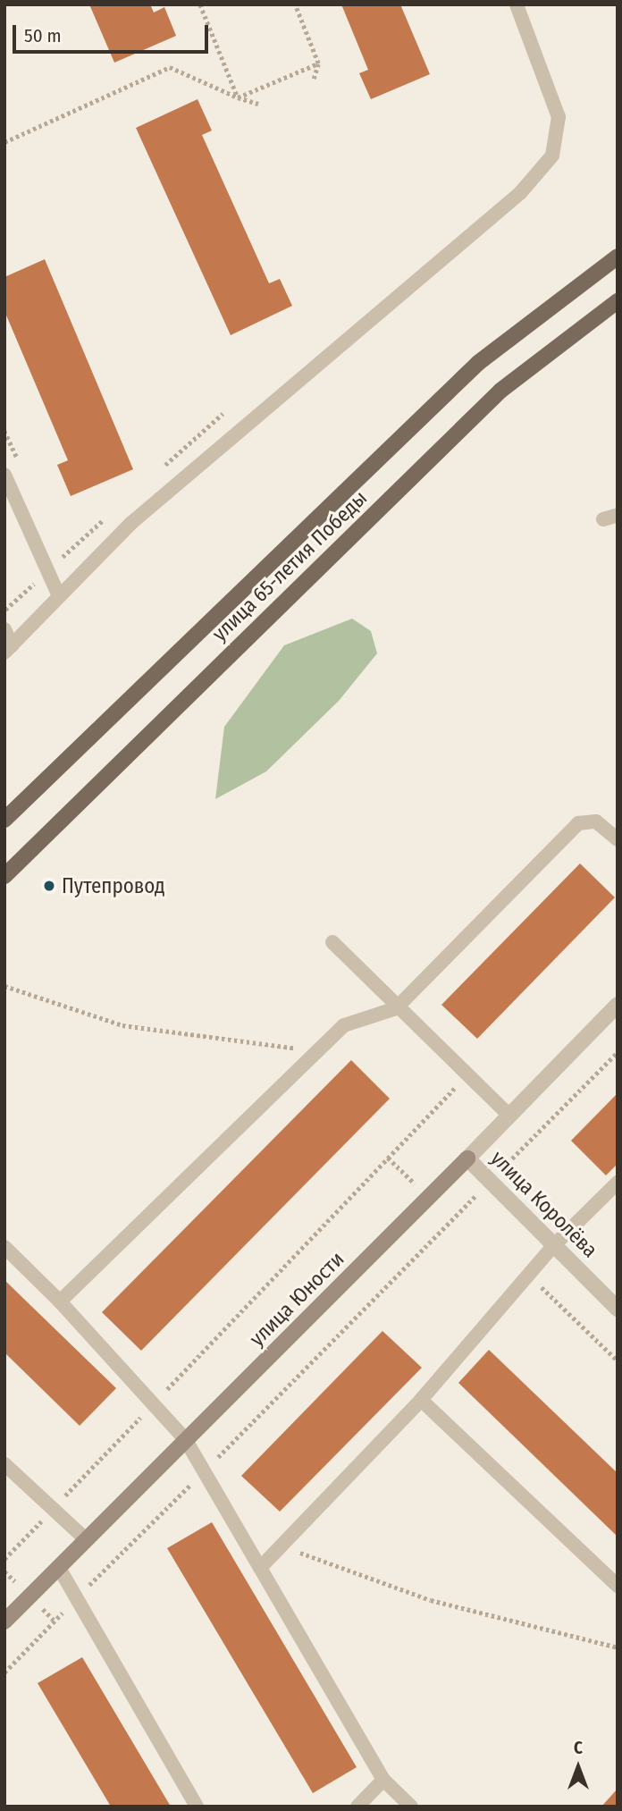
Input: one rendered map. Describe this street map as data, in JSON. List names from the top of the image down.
{
  "streets": {
    "main road": ["улица 65-летия Победы", "улица Юности"],
    "street": ["улица Королёва"]
  },
  "crossings": [
    ["улица Королёва", "улица Юности"]
  ],
  "places": ["Путепровод"],
  "scale_bar": "50 m",
  "north": "top"
}
